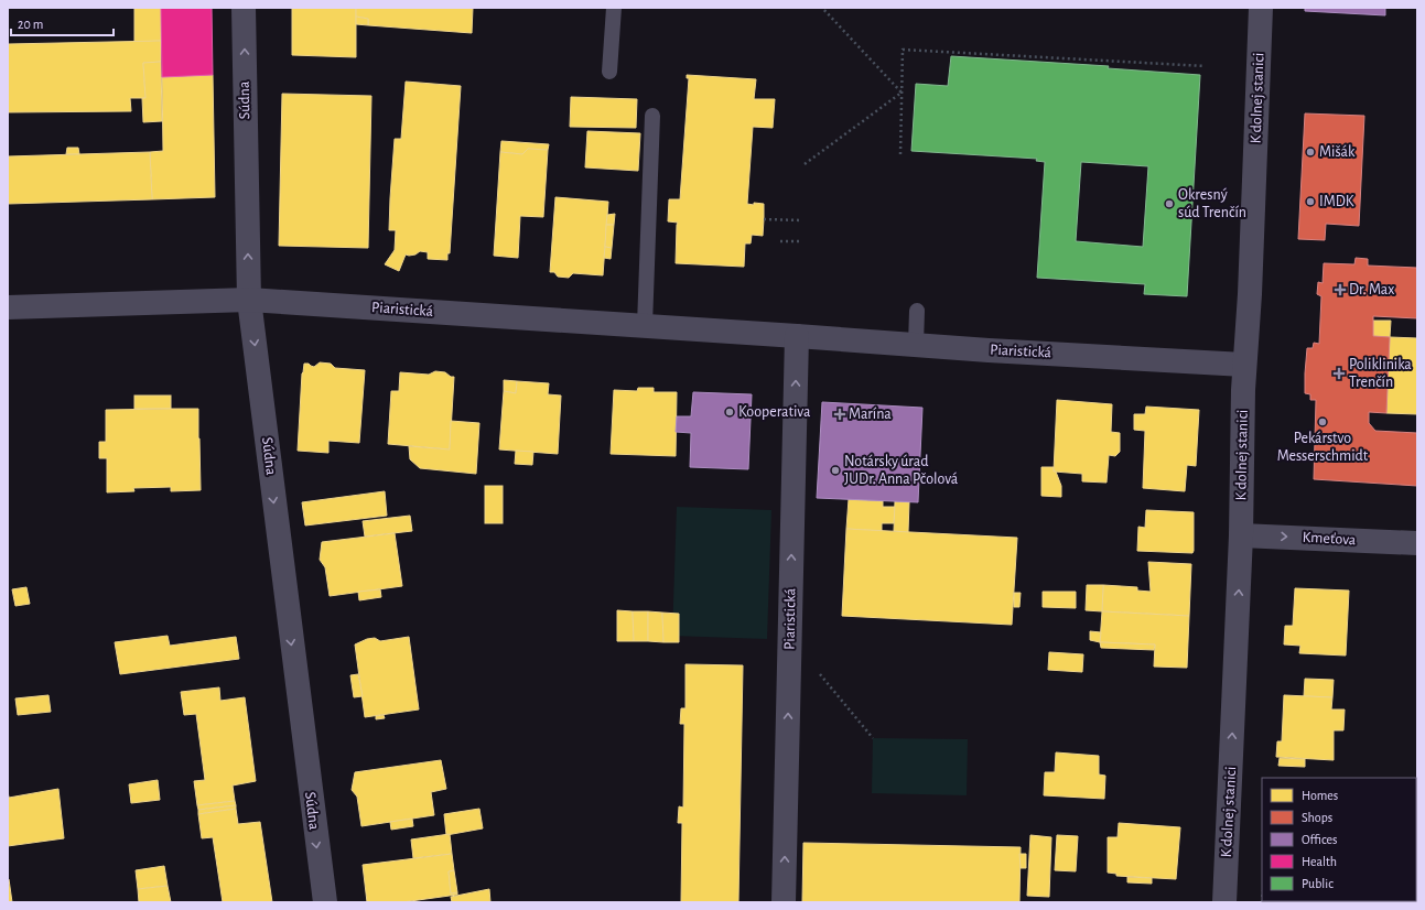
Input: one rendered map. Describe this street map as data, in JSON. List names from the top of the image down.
{
  "streets": {
    "street": [
      "K dolnej stanici",
      "Súdna",
      "Piaristická",
      "Kmeťova"
    ]
  },
  "crossings": [
    ["K dolnej stanici", "Piaristická"],
    ["K dolnej stanici", "Kmeťova"],
    ["Súdna", "Piaristická"]
  ],
  "one_way": ["K dolnej stanici", "Kmeťova"],
  "places": {
    "other": [
      "Mišák",
      "IMDK",
      "Okresný súd Trenčín",
      "Kooperativa",
      "Pekárstvo Messerschmidt",
      "Notársky úrad JUDr. Anna Pčolová"
    ],
    "health": ["Dr. Max", "Poliklinika Trenčín", "Marína"]
  },
  "legend": [
    "Homes",
    "Shops",
    "Offices",
    "Health",
    "Public"
  ],
  "scale_bar": "20 m"
}
